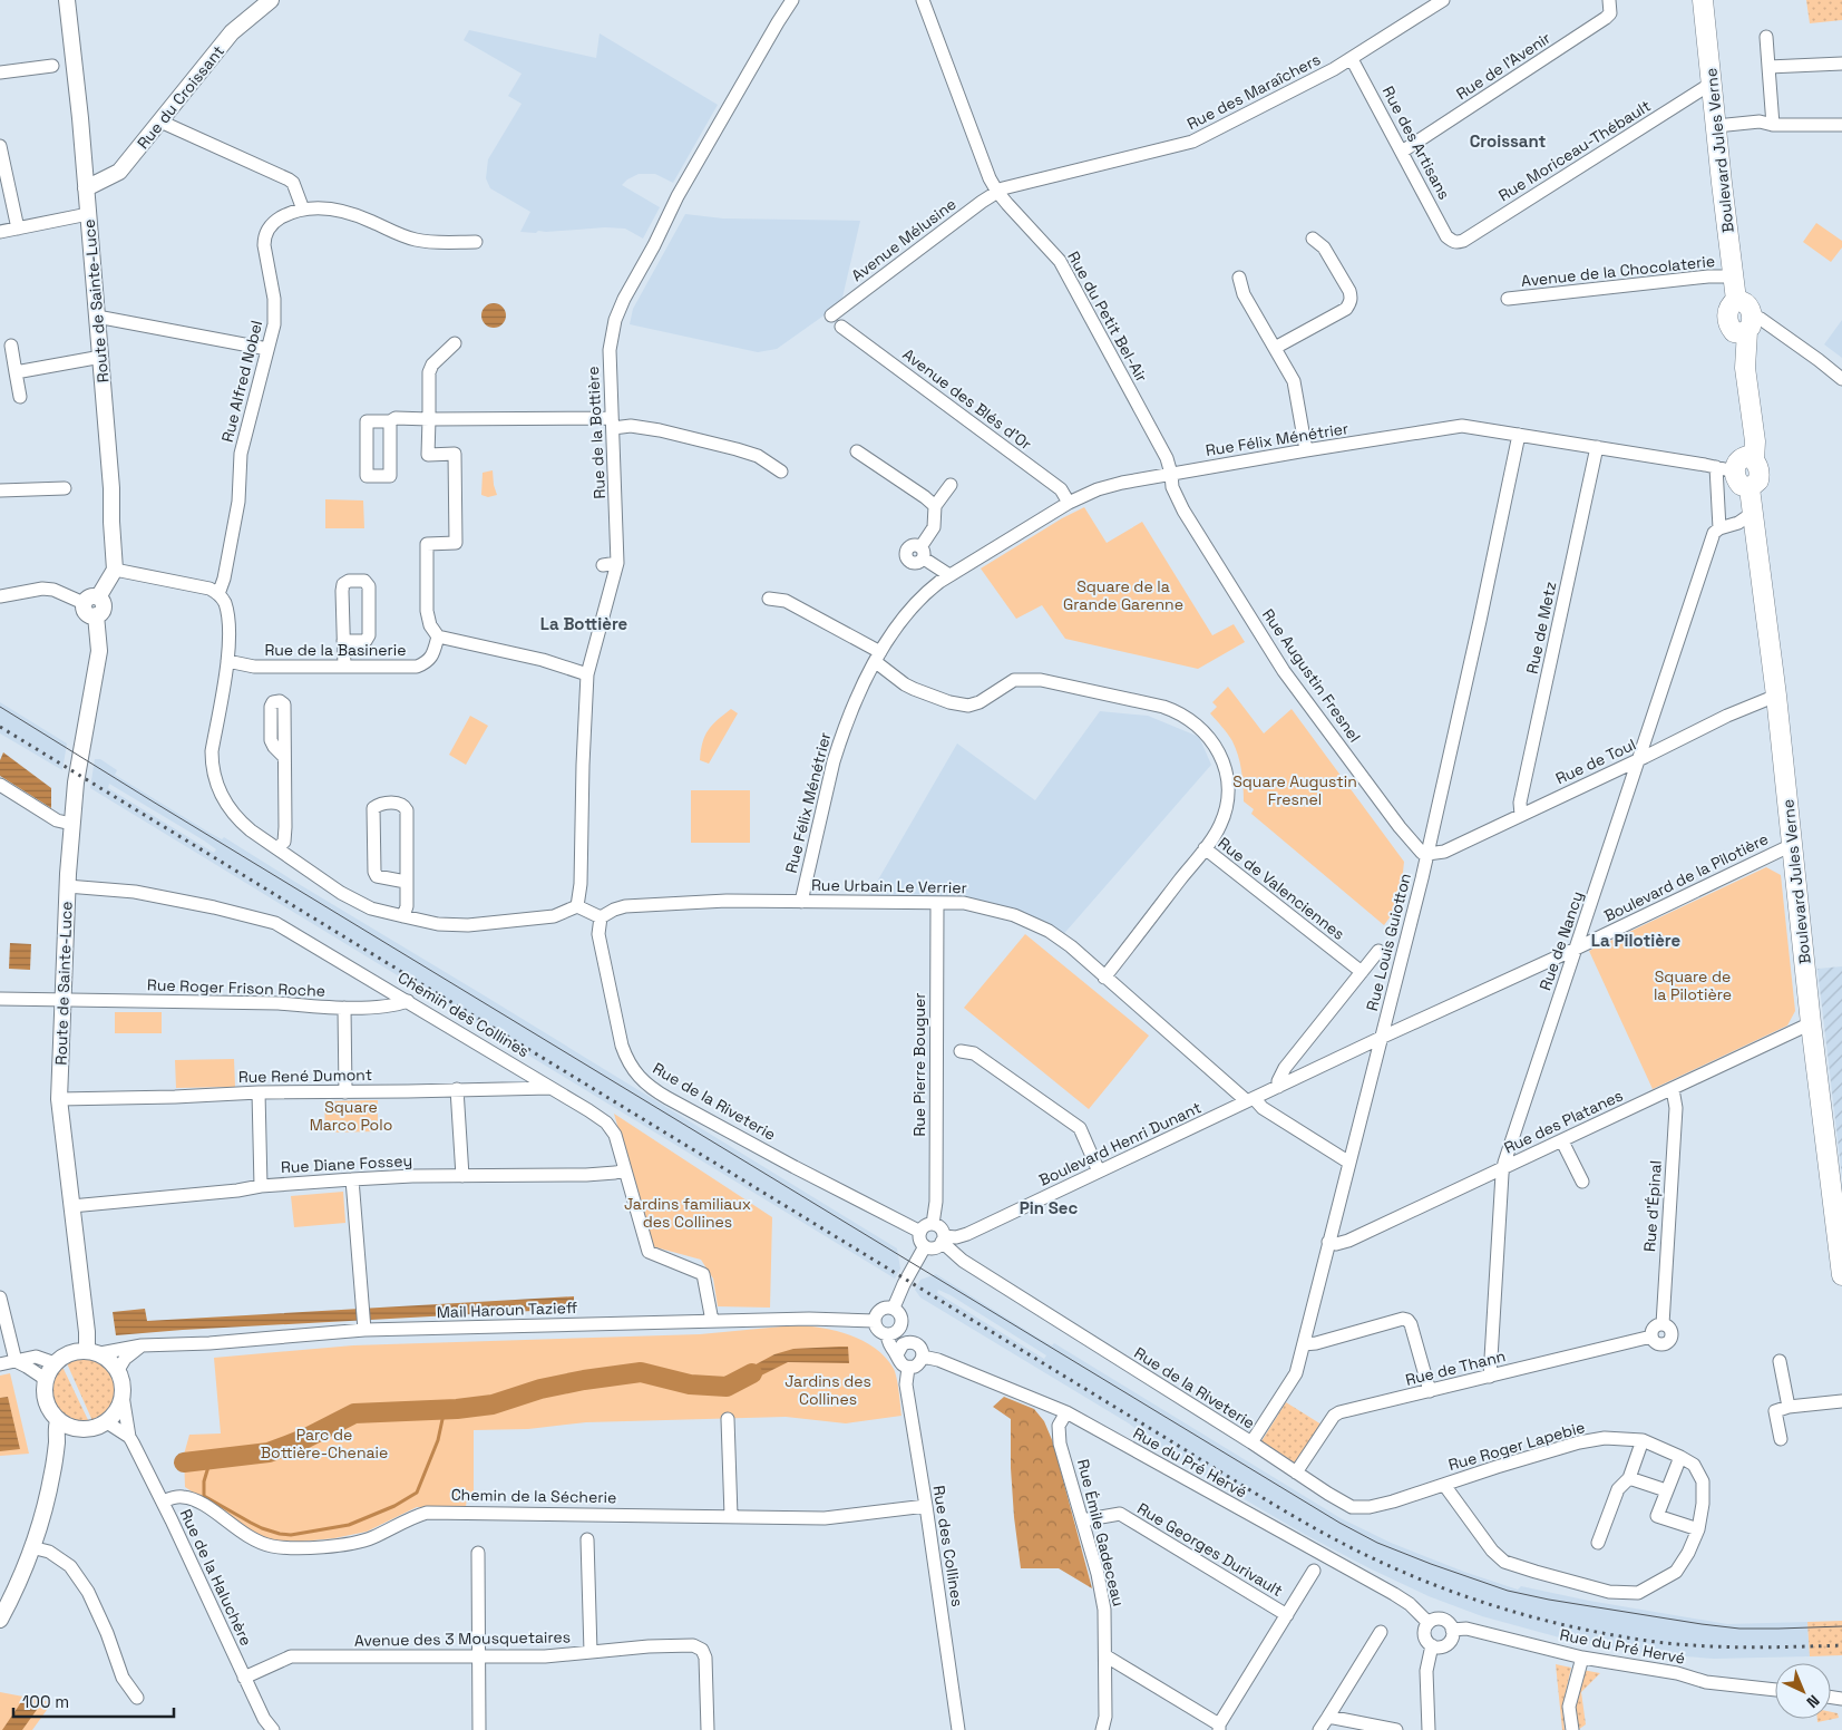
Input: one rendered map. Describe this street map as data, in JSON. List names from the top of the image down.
{
  "streets": {
    "main road": ["Boulevard Jules Verne"],
    "street": [
      "Rue de l'Avenir",
      "Rue des Maraîchers",
      "Rue du Croissant",
      "Rue des Artisans",
      "Rue Moriceau-Thébault",
      "Avenue Mélusine",
      "Avenue de la Chocolaterie",
      "Route de Sainte-Luce",
      "Rue du Petit Bel-Air",
      "Rue Alfred Nobel",
      "Avenue des Blés d'Or",
      "Rue de la Bottière",
      "Rue Félix Ménétrier",
      "Rue de Metz",
      "Rue de la Basinerie",
      "Rue Augustin Fresnel",
      "Rue de Toul",
      "Boulevard de la Pilotière",
      "Rue Urbain Le Verrier",
      "Rue de Valenciennes",
      "Rue de Nancy",
      "Rue Louis Guiotton",
      "Rue Roger Frison Roche",
      "Chemin des Collines",
      "Rue Pierre Bouguer",
      "Rue René Dumont",
      "Rue de la Riveterie",
      "Rue des Platanes",
      "Boulevard Henri Dunant",
      "Rue Diane Fossey",
      "Rue d'Épinal",
      "Mail Haroun Tazieff",
      "Rue de Thann",
      "Rue Roger Lapebie",
      "Rue du Pré Hervé",
      "Chemin de la Sécherie",
      "Rue Émile Gadeceau",
      "Rue des Collines",
      "Rue Georges Durivault",
      "Rue de la Haluchère",
      "Avenue des 3 Mousquetaires"
    ]
  },
  "crossings": [
    ["Rue de l'Avenir", "Rue des Artisans"],
    ["Rue des Maraîchers", "Rue des Artisans"],
    ["Rue des Maraîchers", "Avenue Mélusine"],
    ["Rue des Maraîchers", "Rue du Petit Bel-Air"],
    ["Rue du Croissant", "Route de Sainte-Luce"],
    ["Rue des Artisans", "Rue Moriceau-Thébault"],
    ["Rue Moriceau-Thébault", "Boulevard Jules Verne"],
    ["Boulevard Jules Verne", "Avenue de la Chocolaterie"],
    ["Boulevard Jules Verne", "Rue Félix Ménétrier"],
    ["Boulevard Jules Verne", "Rue de Toul"],
    ["Boulevard Jules Verne", "Boulevard de la Pilotière"],
    ["Boulevard Jules Verne", "Rue des Platanes"],
    ["Avenue Mélusine", "Rue du Petit Bel-Air"],
    ["Route de Sainte-Luce", "Rue Roger Frison Roche"],
    ["Route de Sainte-Luce", "Chemin des Collines"],
    ["Route de Sainte-Luce", "Rue René Dumont"],
    ["Route de Sainte-Luce", "Rue Diane Fossey"],
    ["Route de Sainte-Luce", "Mail Haroun Tazieff"],
    ["Route de Sainte-Luce", "Rue de la Haluchère"],
    ["Rue du Petit Bel-Air", "Rue Félix Ménétrier"],
    ["Rue du Petit Bel-Air", "Rue Augustin Fresnel"],
    ["Avenue des Blés d'Or", "Rue Félix Ménétrier"],
    ["Rue Félix Ménétrier", "Rue de Metz"],
    ["Rue Félix Ménétrier", "Rue Augustin Fresnel"],
    ["Rue Félix Ménétrier", "Rue Urbain Le Verrier"],
    ["Rue Félix Ménétrier", "Rue de Nancy"],
    ["Rue Félix Ménétrier", "Rue Louis Guiotton"],
    ["Rue de Metz", "Rue de Toul"],
    ["Rue Augustin Fresnel", "Rue de Toul"],
    ["Rue Augustin Fresnel", "Rue Louis Guiotton"],
    ["Rue de Toul", "Rue de Nancy"],
    ["Rue de Toul", "Rue Louis Guiotton"],
    ["Boulevard de la Pilotière", "Rue de Nancy"],
    ["Boulevard de la Pilotière", "Rue Louis Guiotton"],
    ["Boulevard de la Pilotière", "Boulevard Henri Dunant"],
    ["Rue Urbain Le Verrier", "Rue de Valenciennes"],
    ["Rue Urbain Le Verrier", "Rue Louis Guiotton"],
    ["Rue Urbain Le Verrier", "Rue Pierre Bouguer"],
    ["Rue Urbain Le Verrier", "Rue de la Riveterie"],
    ["Rue Urbain Le Verrier", "Boulevard Henri Dunant"],
    ["Rue de Nancy", "Rue des Platanes"],
    ["Rue de Nancy", "Rue de Thann"],
    ["Rue Louis Guiotton", "Rue de la Riveterie"],
    ["Rue Louis Guiotton", "Rue des Platanes"],
    ["Rue Louis Guiotton", "Boulevard Henri Dunant"],
    ["Rue Roger Frison Roche", "Chemin des Collines"],
    ["Chemin des Collines", "Rue René Dumont"],
    ["Chemin des Collines", "Rue Diane Fossey"],
    ["Chemin des Collines", "Mail Haroun Tazieff"],
    ["Rue Pierre Bouguer", "Rue de la Riveterie"],
    ["Rue Pierre Bouguer", "Boulevard Henri Dunant"],
    ["Rue de la Riveterie", "Boulevard Henri Dunant"],
    ["Rue de la Riveterie", "Rue de Thann"],
    ["Rue de la Riveterie", "Rue Roger Lapebie"],
    ["Rue des Platanes", "Rue d'Épinal"],
    ["Rue d'Épinal", "Rue de Thann"],
    ["Mail Haroun Tazieff", "Rue de la Haluchère"],
    ["Rue du Pré Hervé", "Rue Émile Gadeceau"],
    ["Rue du Pré Hervé", "Rue des Collines"],
    ["Chemin de la Sécherie", "Rue des Collines"],
    ["Chemin de la Sécherie", "Rue de la Haluchère"],
    ["Rue Émile Gadeceau", "Rue Georges Durivault"],
    ["Rue de la Haluchère", "Avenue des 3 Mousquetaires"]
  ],
  "districts": [
    "Croissant",
    "La Bottière",
    "La Pilotière",
    "Pin Sec"
  ],
  "parks": [
    "Square de la Grande Garenne",
    "Square Augustin Fresnel",
    "Square de la Pilotière",
    "Square Marco Polo",
    "Jardins familiaux des Collines",
    "Jardins des Collines",
    "Parc de Bottière-Chenaie"
  ],
  "scale_bar": "100 m",
  "north": "bottom right"
}
